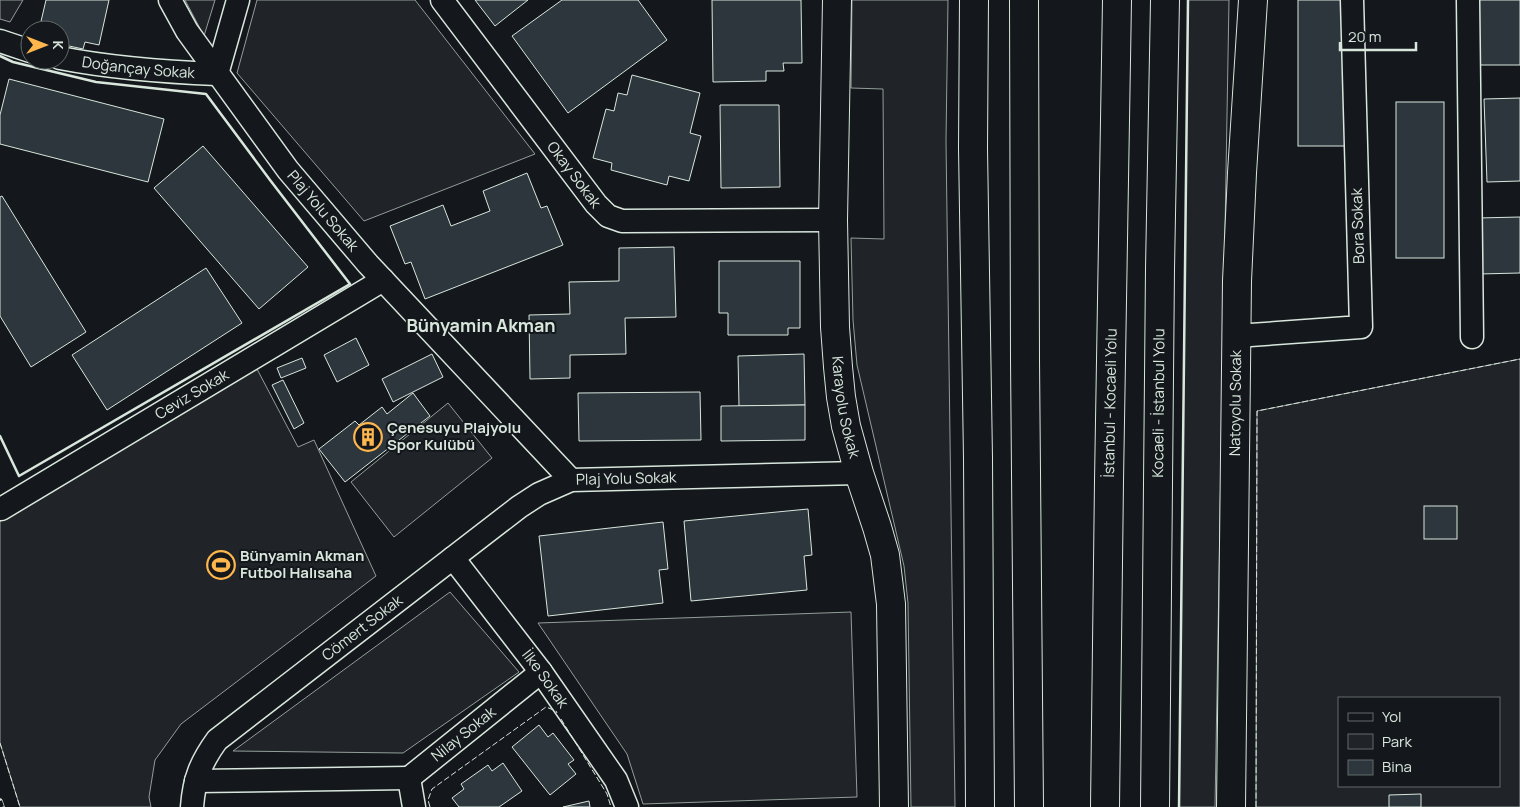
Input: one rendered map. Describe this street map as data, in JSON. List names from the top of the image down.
{
  "streets": {
    "main road": [
      "İstanbul - Kocaeli Yolu",
      "Kocaeli - İstanbul Yolu",
      "Natoyolu Sokak",
      "Karayolu Sokak"
    ],
    "street": [
      "Doğançay Sokak",
      "Okay Sokak",
      "Plaj Yolu Sokak",
      "Bora Sokak",
      "Ceviz Sokak",
      "Cömert Sokak",
      "İlke Sokak",
      "Nilay Sokak"
    ]
  },
  "crossings": [
    ["Doğançay Sokak", "Plaj Yolu Sokak"],
    ["Okay Sokak", "Karayolu Sokak"],
    ["Plaj Yolu Sokak", "Ceviz Sokak"],
    ["Plaj Yolu Sokak", "Karayolu Sokak"],
    ["Plaj Yolu Sokak", "Cömert Sokak"],
    ["Bora Sokak", "Natoyolu Sokak"],
    ["Cömert Sokak", "İlke Sokak"],
    ["İlke Sokak", "Nilay Sokak"]
  ],
  "districts": ["Bünyamin Akman"],
  "places": {
    "building": ["Çenesuyu Plajyolu Spor Kulübü"],
    "sports": ["Bünyamin Akman Futbol Halısaha"]
  },
  "legend": ["Yol", "Park", "Bina"],
  "scale_bar": "20 m",
  "north": "right"
}
